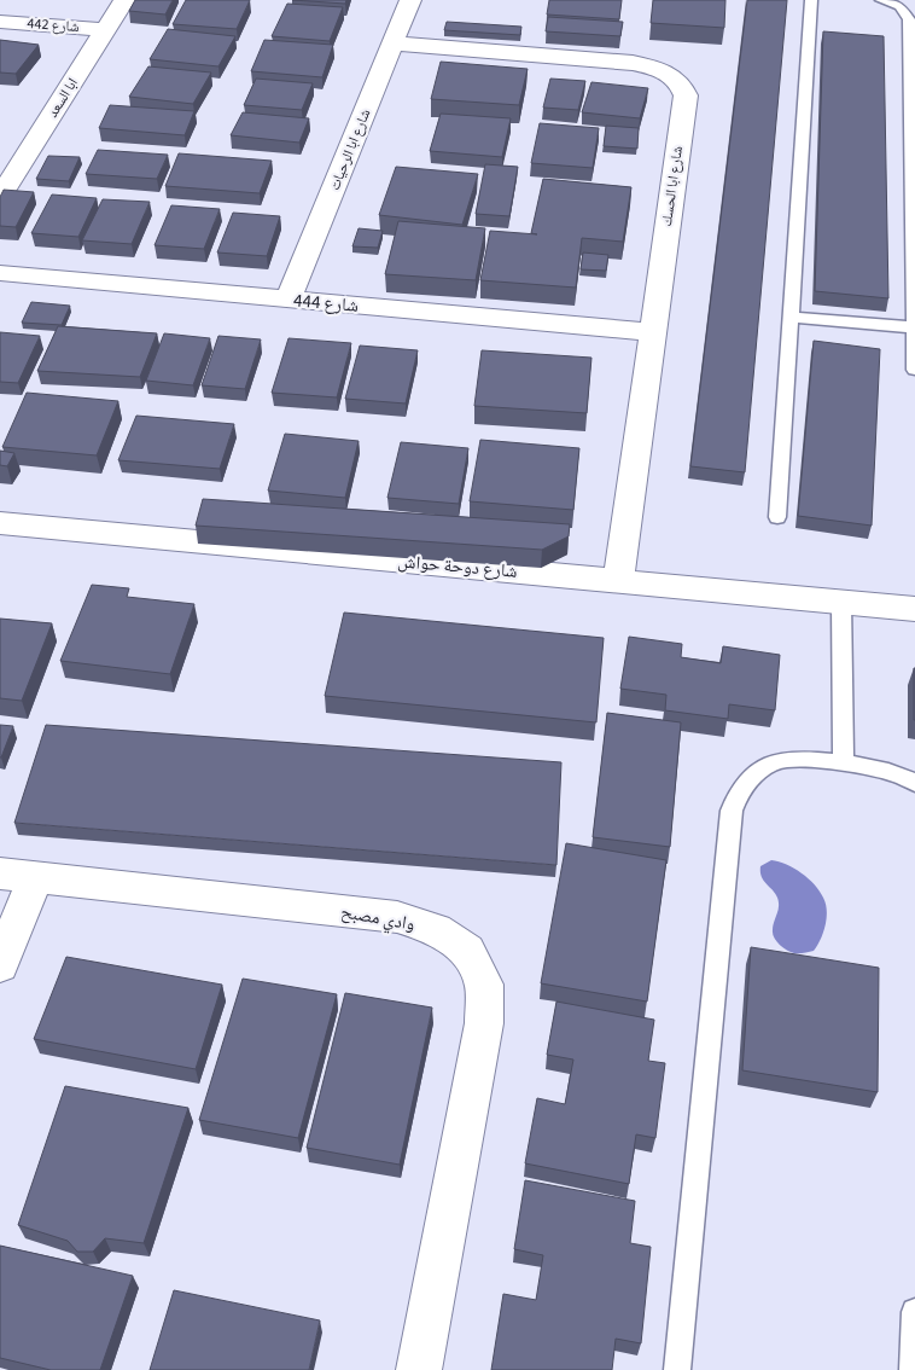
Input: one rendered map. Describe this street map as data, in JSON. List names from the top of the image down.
{
  "streets": {
    "street": [
      "شارع 442",
      "ابا السعد",
      "شارع ابا الرحيات",
      "شارع ابا الحسك",
      "شارع 444",
      "شارع دوحة حواش",
      "وادي مصبح"
    ]
  },
  "crossings": [
    ["شارع 442", "ابا السعد"],
    ["شارع ابا الرحيات", "شارع ابا الحسك"],
    ["شارع ابا الرحيات", "شارع 444"],
    ["شارع ابا الحسك", "شارع 444"],
    ["شارع ابا الحسك", "شارع دوحة حواش"]
  ]
}
